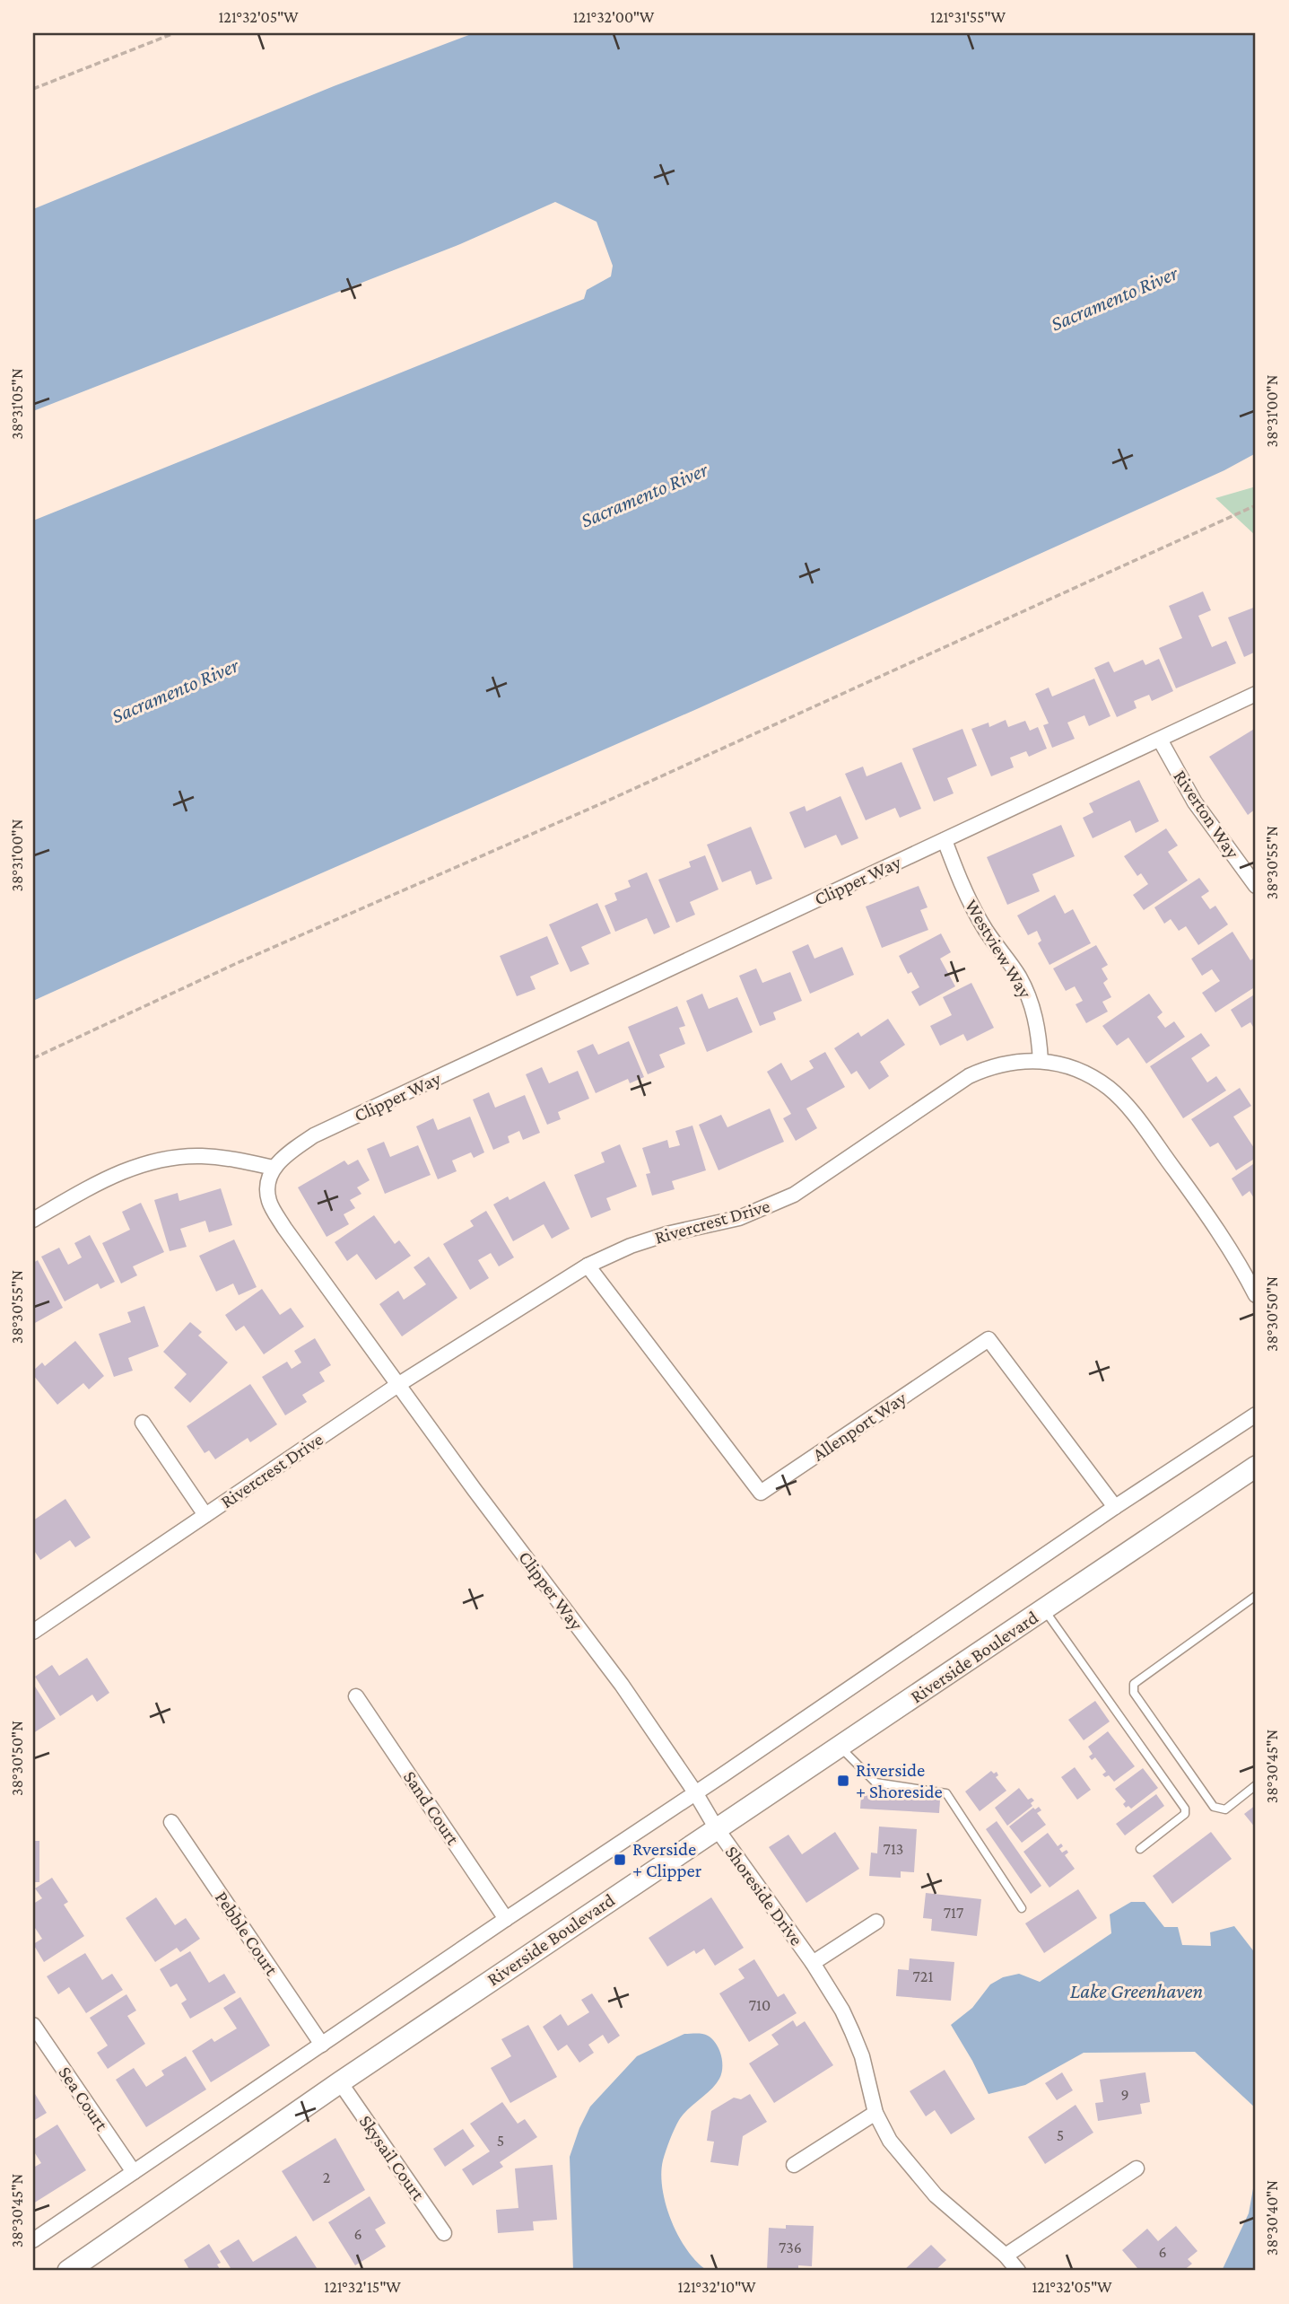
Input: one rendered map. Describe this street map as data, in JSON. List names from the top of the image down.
{
  "streets": {
    "main road": ["Riverside Boulevard"],
    "street": [
      "Riverton Way",
      "Clipper Way",
      "Westview Way",
      "Rivercrest Drive",
      "Allenport Way",
      "Sand Court",
      "Shoreside Drive",
      "Pebble Court",
      "Sea Court",
      "Skysail Court"
    ]
  },
  "crossings": [
    ["Riverton Way", "Clipper Way"],
    ["Clipper Way", "Westview Way"],
    ["Clipper Way", "Rivercrest Drive"],
    ["Clipper Way", "Riverside Boulevard"],
    ["Clipper Way", "Shoreside Drive"],
    ["Westview Way", "Rivercrest Drive"],
    ["Rivercrest Drive", "Allenport Way"],
    ["Riverside Boulevard", "Shoreside Drive"],
    ["Riverside Boulevard", "Skysail Court"]
  ],
  "water": ["Sacramento River", "Lake Greenhaven"],
  "places": {
    "transit": ["Riverside + Shoreside", "Rverside + Clipper"]
  },
  "house_numbers": [
    "713",
    "717",
    "721",
    "710",
    "9",
    "5",
    "5",
    "2",
    "6",
    "736",
    "6"
  ],
  "coordinates": [
    "121°32'05\"W",
    "121°32'00\"W",
    "121°31'55\"W",
    "38°31'05\"N",
    "38°31'00\"N",
    "38°30'55\"N",
    "38°30'50\"N",
    "38°30'45\"N",
    "38°30'40\"N",
    "121°32'15\"W",
    "121°32'10\"W"
  ]
}
